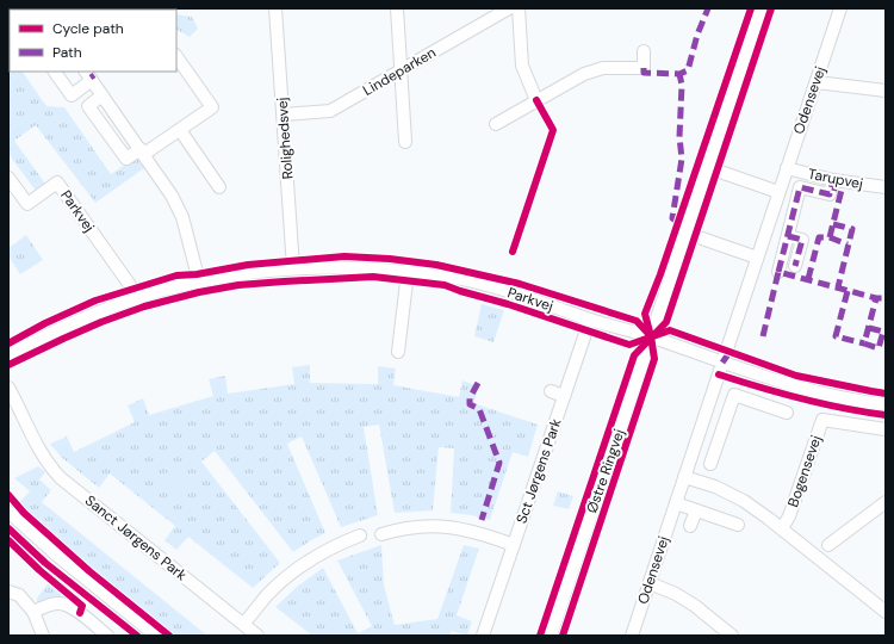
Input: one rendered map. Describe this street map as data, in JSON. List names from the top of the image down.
{
  "streets": {
    "street": [
      "Lindeparken",
      "Odensevej",
      "Rolighedsvej",
      "Tarupvej",
      "Parkvej",
      "Sct Jørgens Park",
      "Østre Ringvej",
      "Bogensevej",
      "Sanct Jørgens Park"
    ]
  },
  "crossings": [
    ["Lindeparken", "Rolighedsvej"],
    ["Odensevej", "Tarupvej"],
    ["Odensevej", "Parkvej"],
    ["Odensevej", "Bogensevej"],
    ["Rolighedsvej", "Parkvej"],
    ["Parkvej", "Sct Jørgens Park"],
    ["Parkvej", "Østre Ringvej"]
  ],
  "legend": ["Cycle path", "Path"]
}
